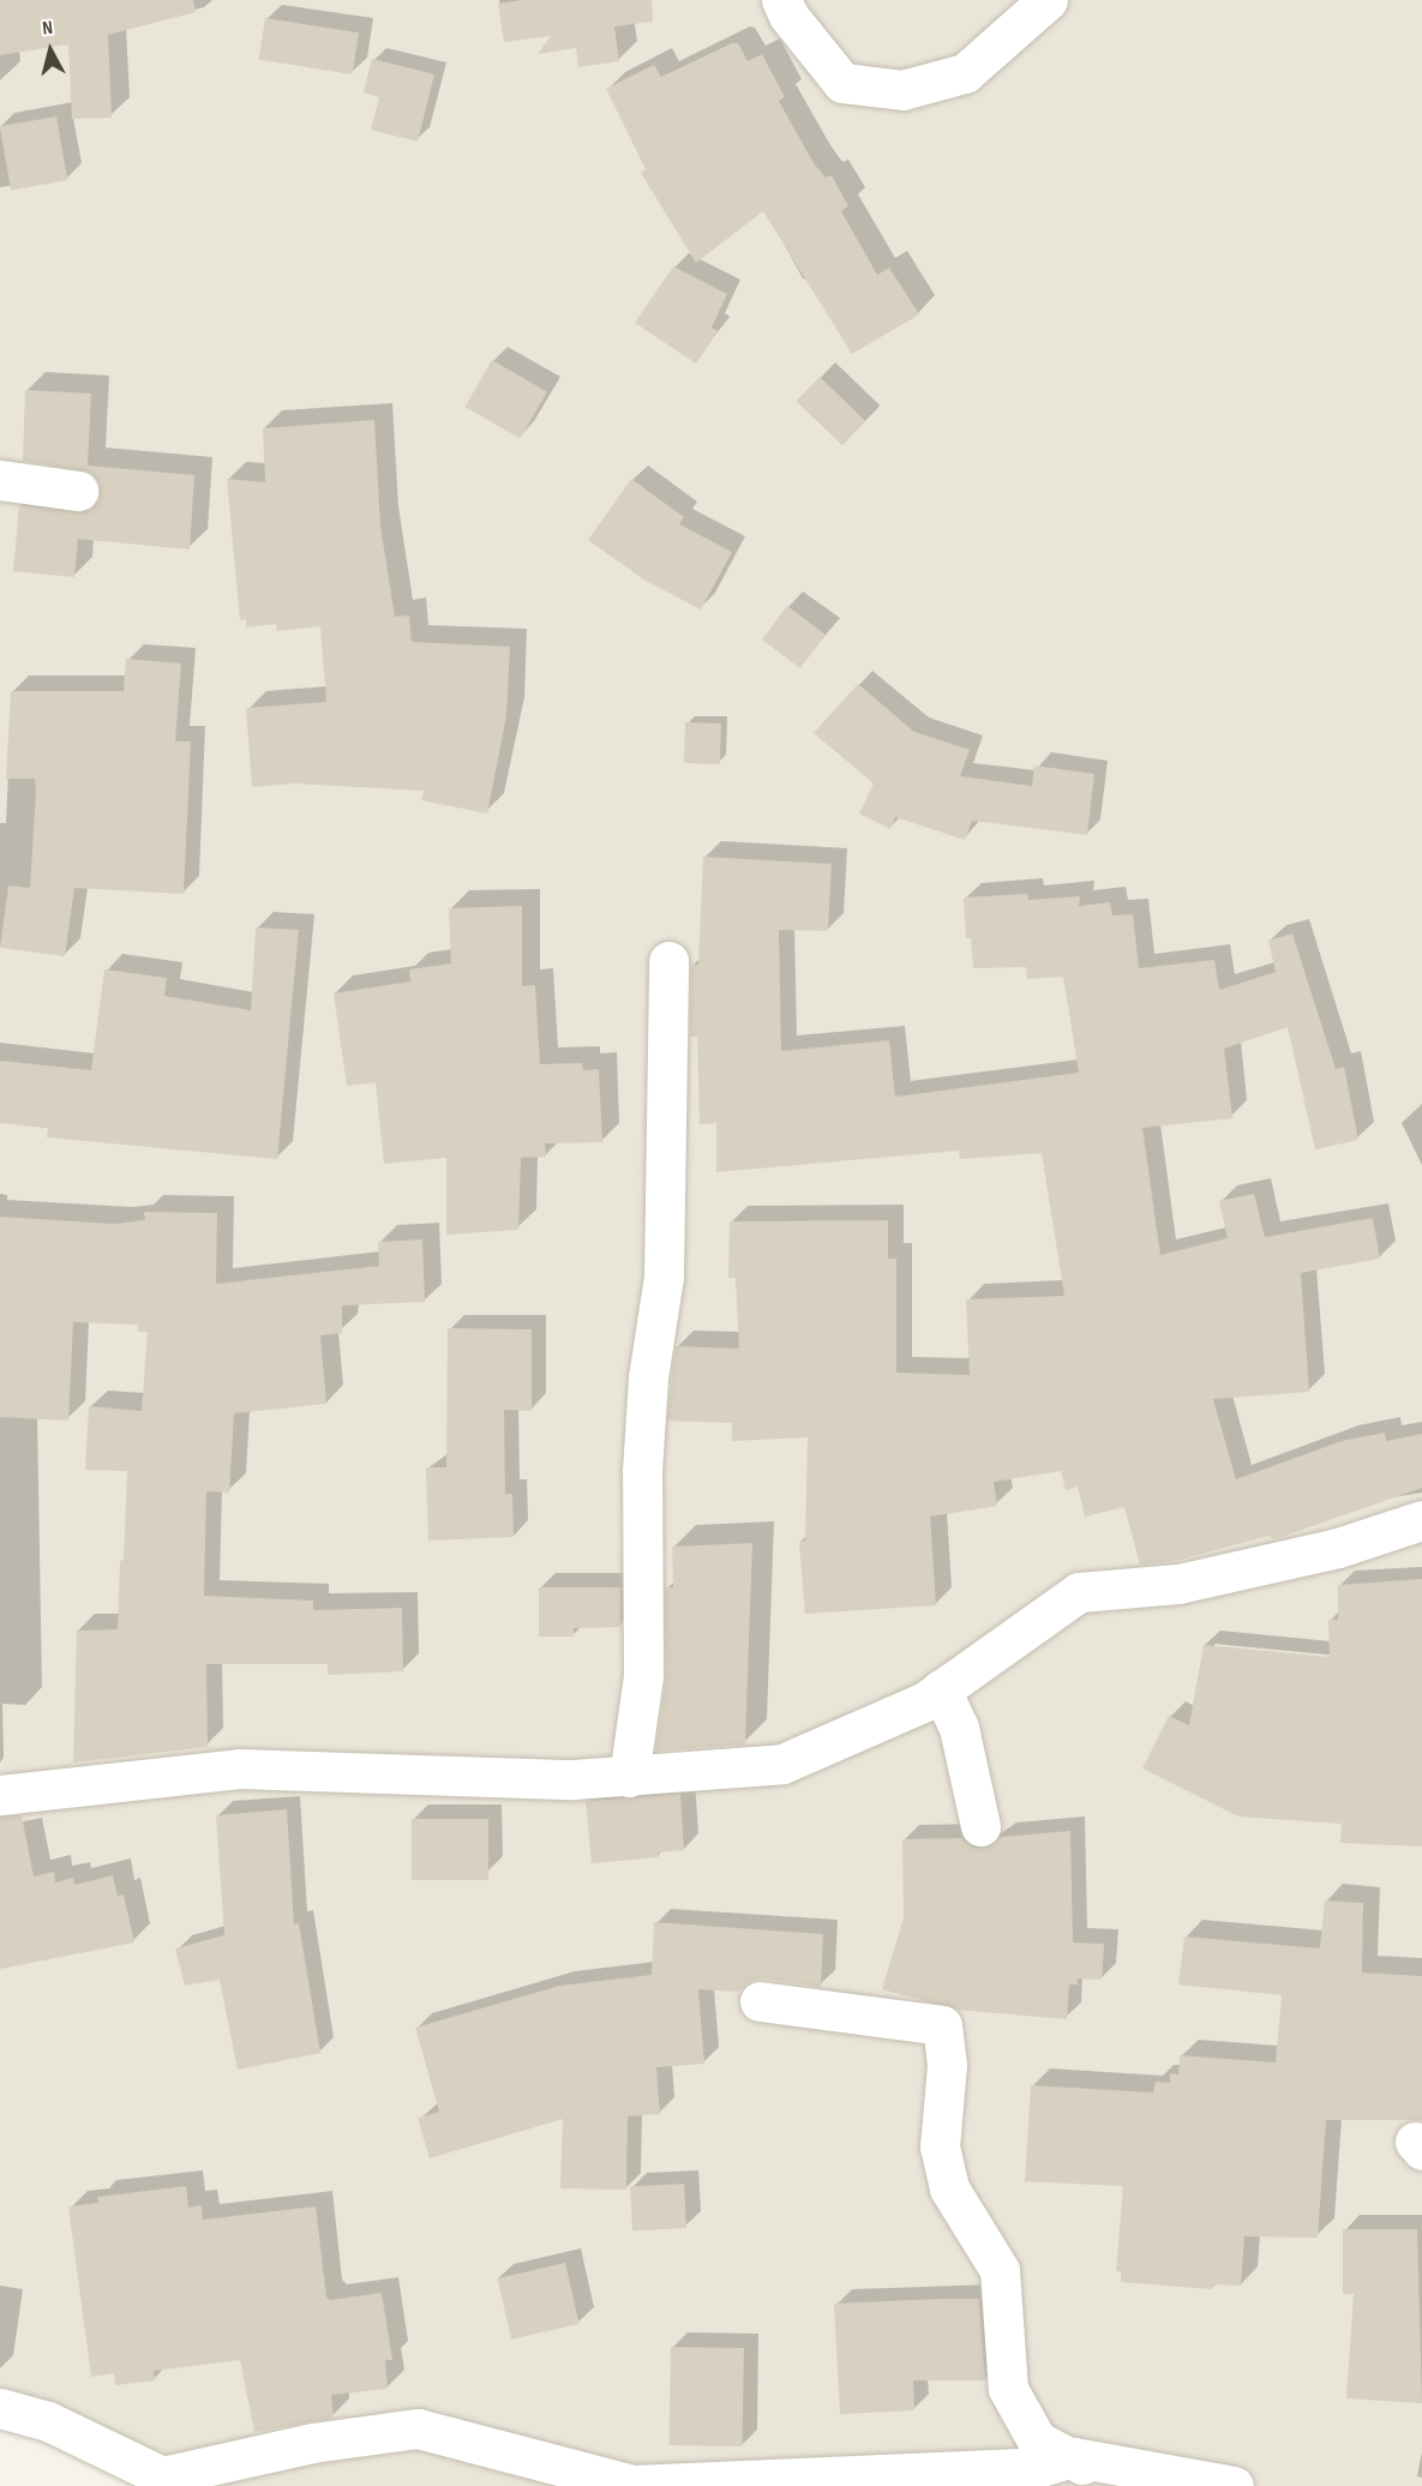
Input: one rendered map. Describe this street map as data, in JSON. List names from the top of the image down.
{
  "north": "top"
}
